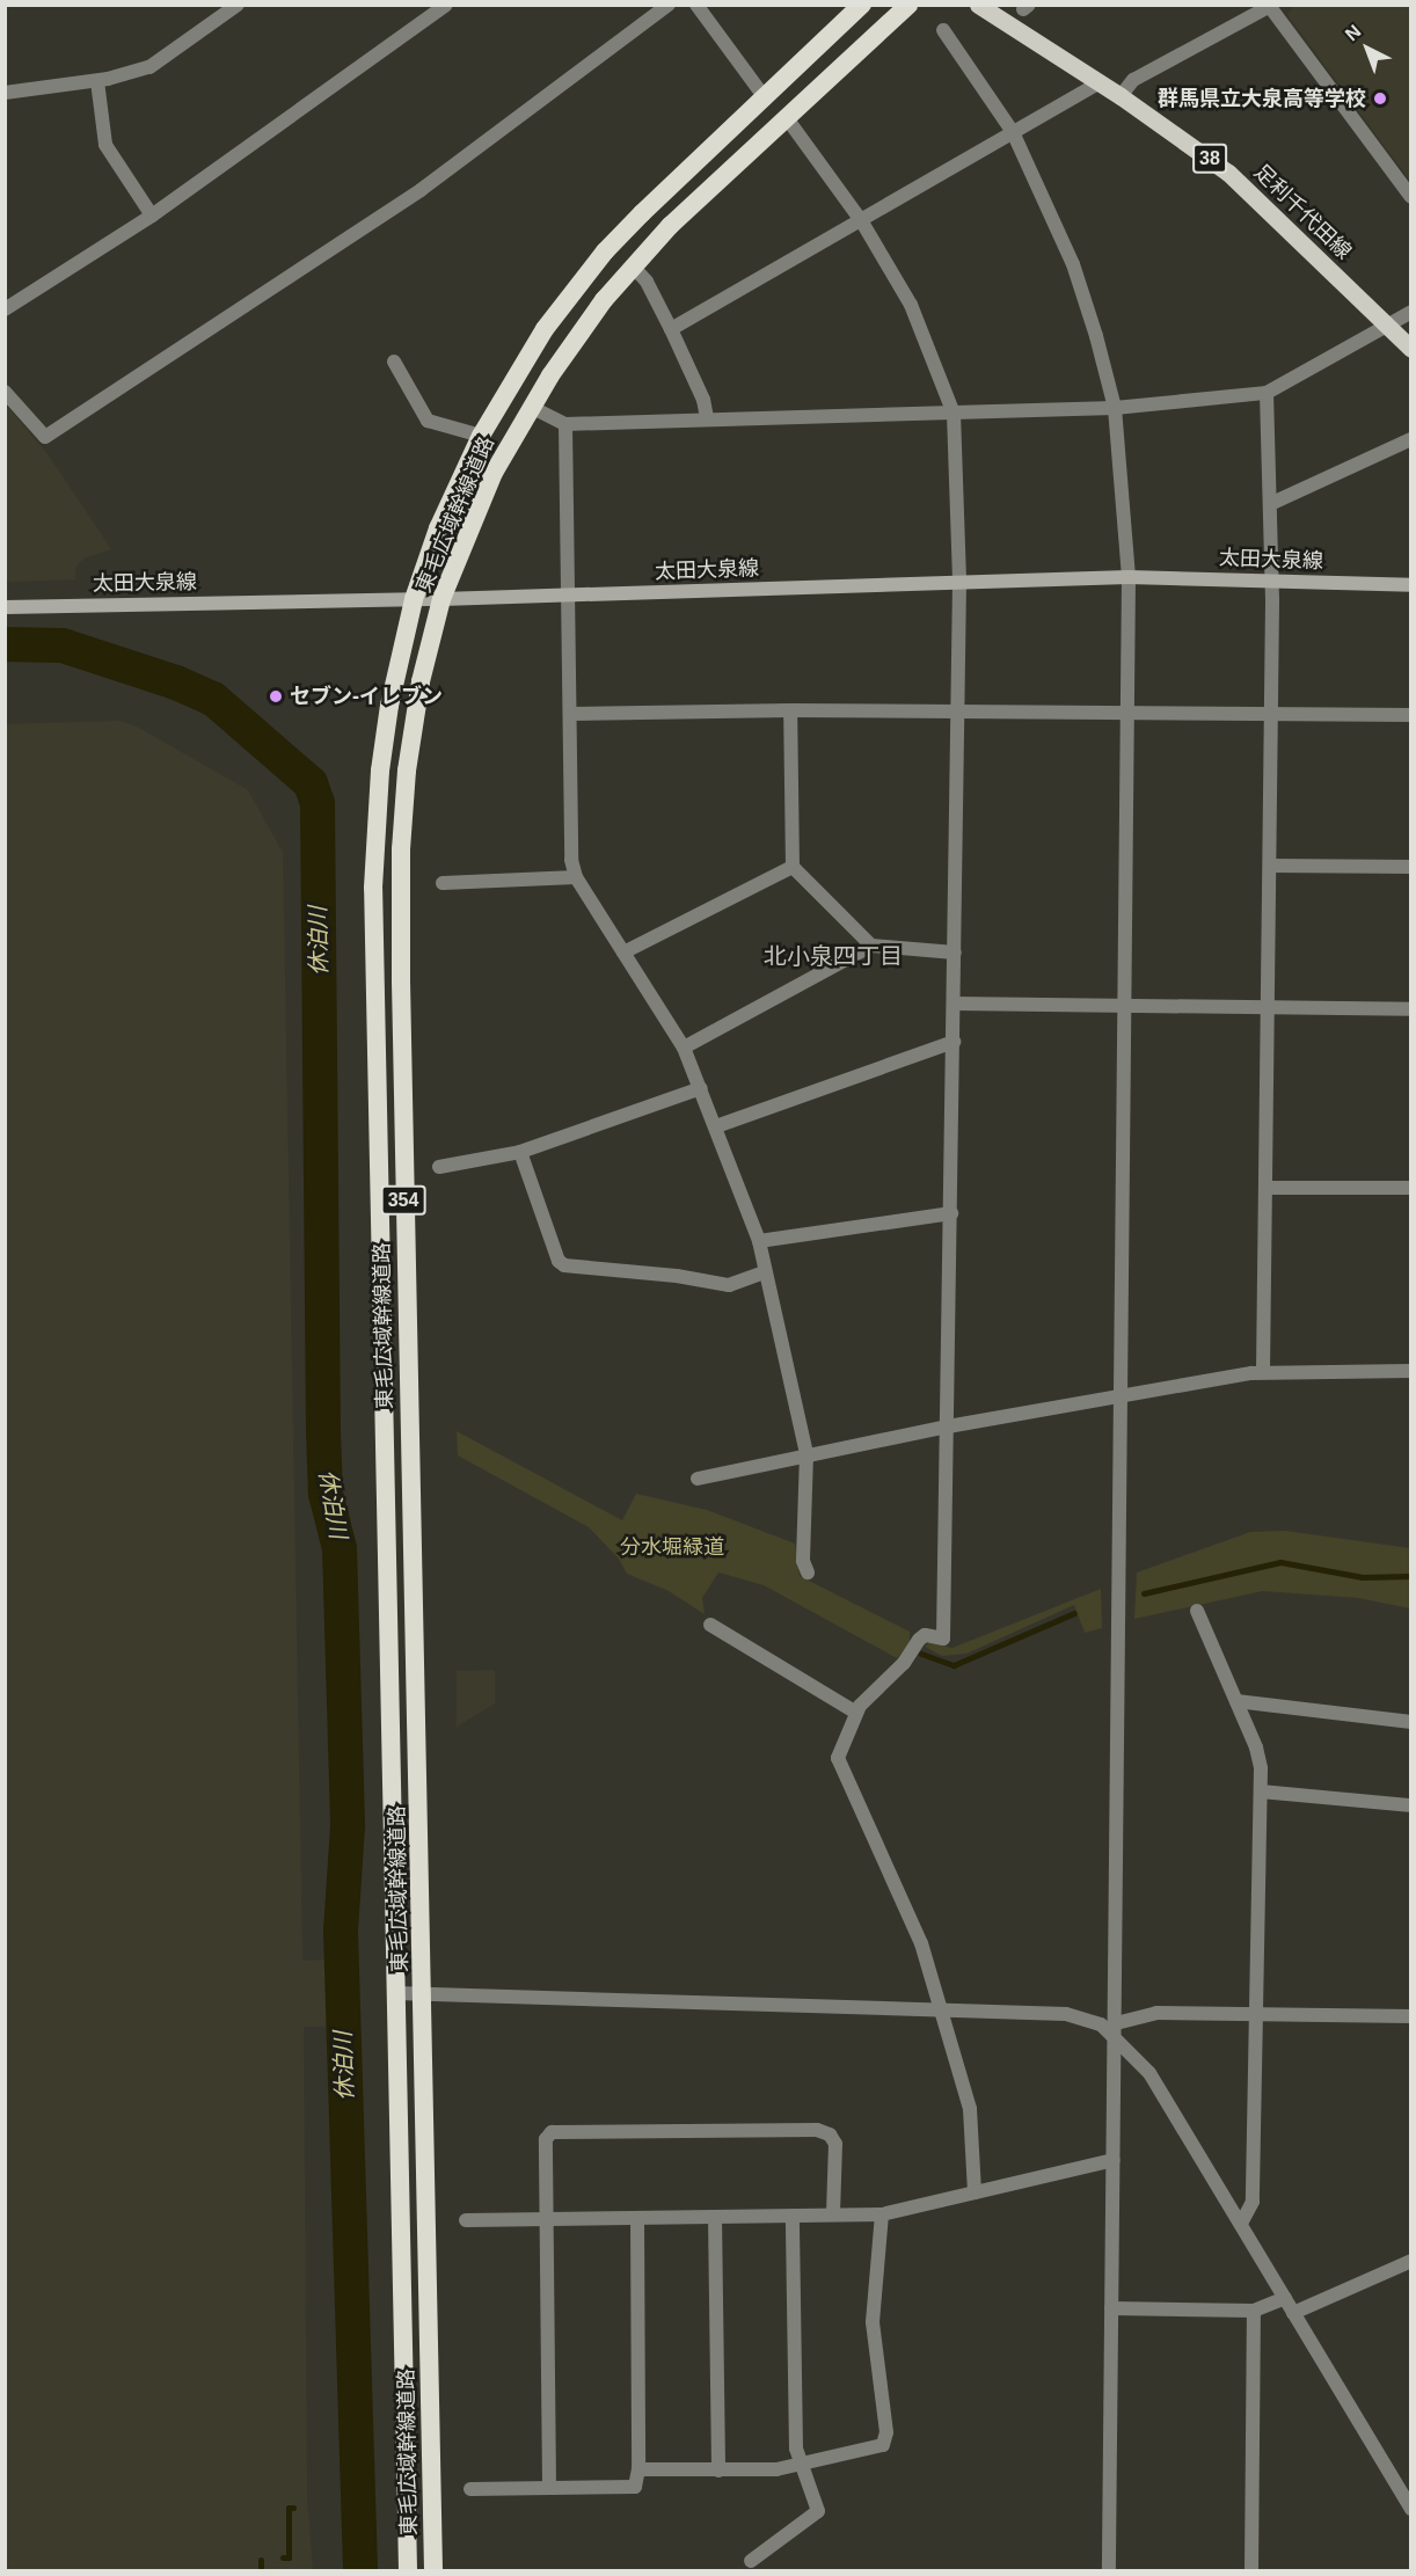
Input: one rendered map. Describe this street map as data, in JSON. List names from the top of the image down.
{
  "streets": {
    "highway": ["東毛広域幹線道路", "354"],
    "main road": ["38", "足利千代田線", "太田大泉線"]
  },
  "crossings": [
    ["東毛広域幹線道路", "太田大泉線"]
  ],
  "districts": ["北小泉四丁目"],
  "water": ["休泊川"],
  "parks": ["分水堀緑道"],
  "places": ["群馬県立大泉高等学校", "セブン-イレブン"],
  "north": "top left"
}
